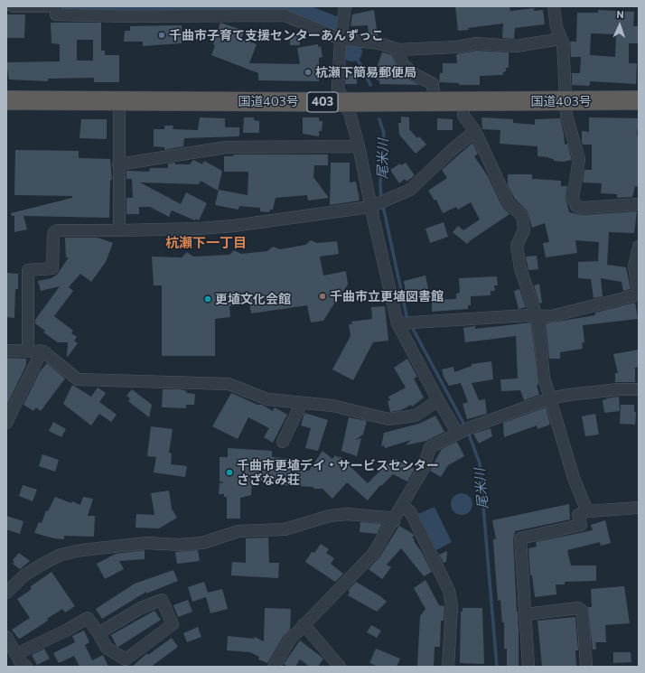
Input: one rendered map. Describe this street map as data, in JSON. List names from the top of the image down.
{
  "streets": {
    "highway": ["国道403号", "403"]
  },
  "districts": ["杭瀬下一丁目"],
  "water": ["尾米川"],
  "places": [
    "千曲市子育て支援センターあんずっこ",
    "杭瀬下簡易郵便局",
    "千曲市立更埴図書館",
    "更埴文化会館",
    "千曲市更埴デイ・サービスセンター さざなみ荘"
  ],
  "north": "top"
}
